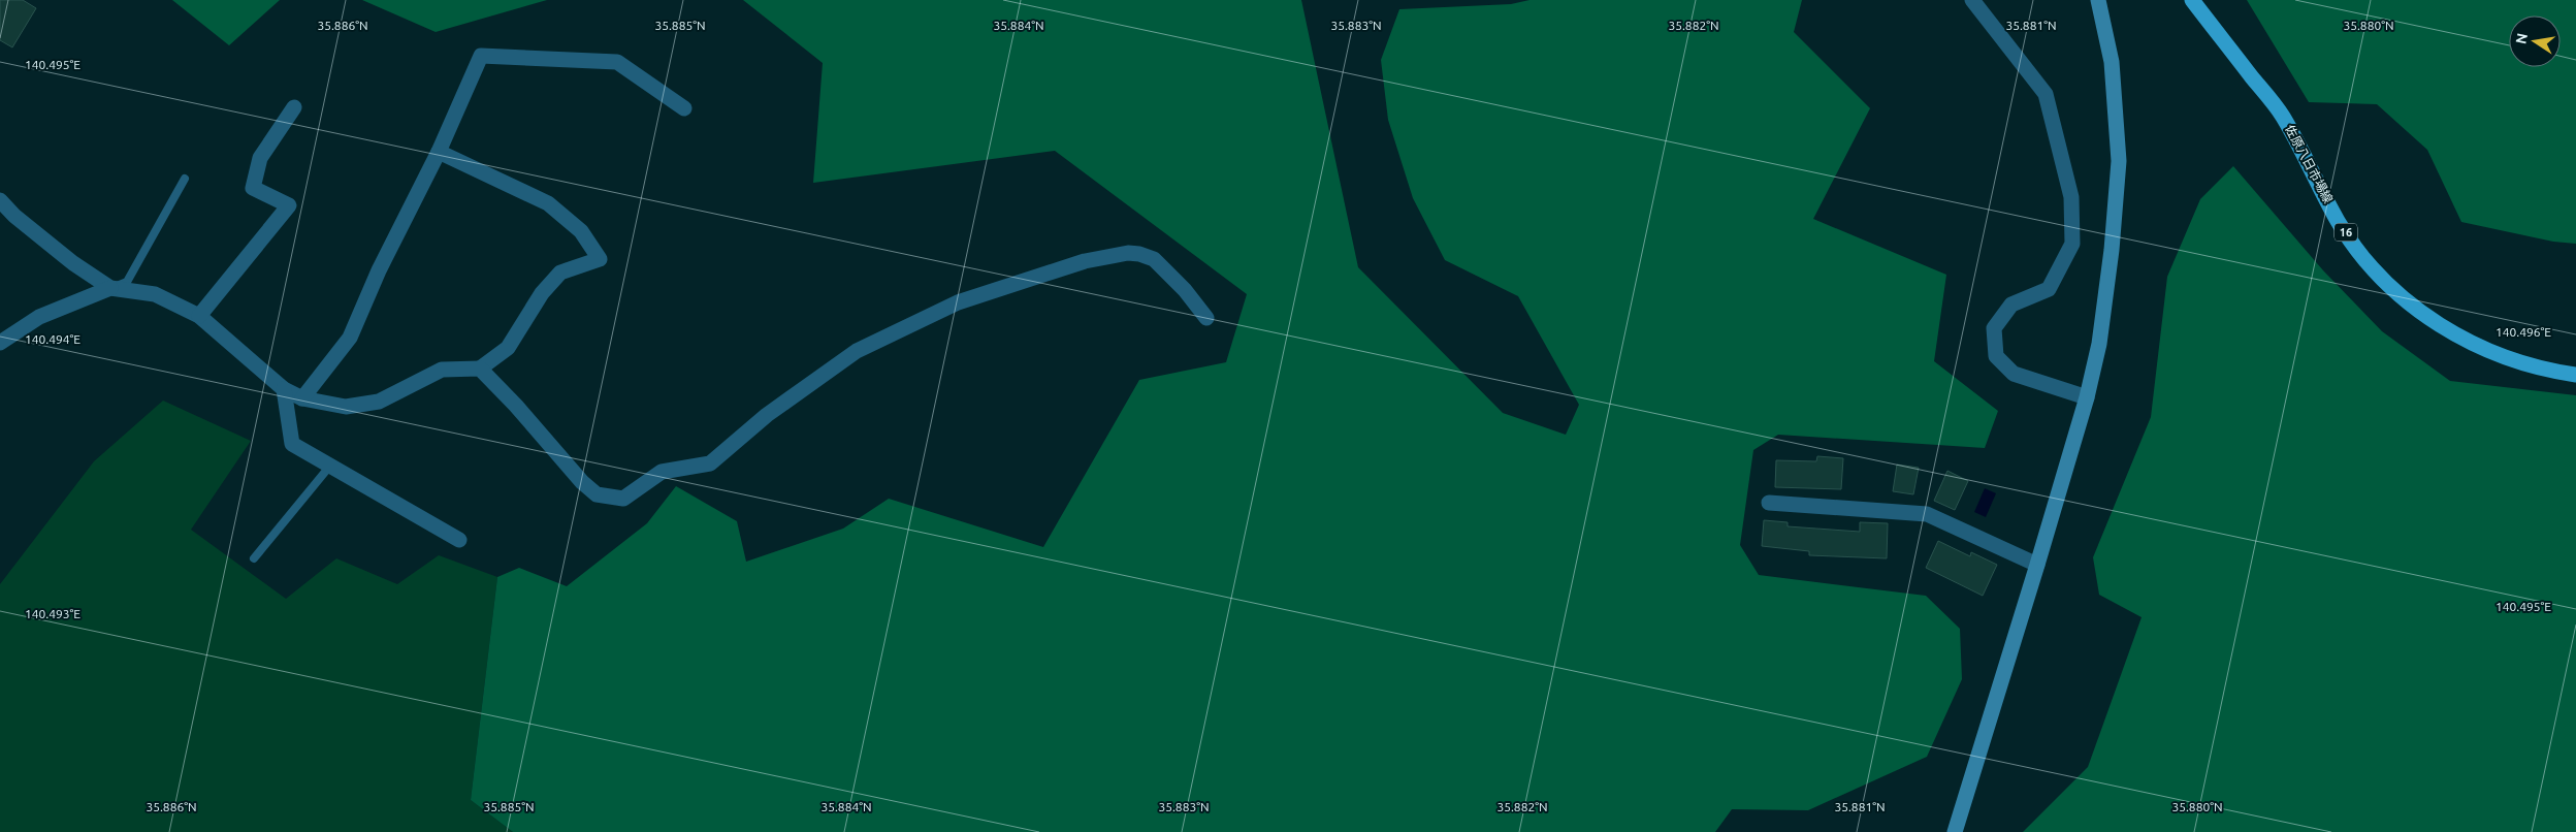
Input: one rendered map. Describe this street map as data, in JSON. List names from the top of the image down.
{
  "streets": {
    "main road": ["佐原八日市場線", "16"]
  },
  "north": "left",
  "coordinates": [
    "35.886°N",
    "35.885°N",
    "35.884°N",
    "35.883°N",
    "35.882°N",
    "35.881°N",
    "35.880°N",
    "140.495°E",
    "140.496°E",
    "140.494°E",
    "140.493°E"
  ]
}
